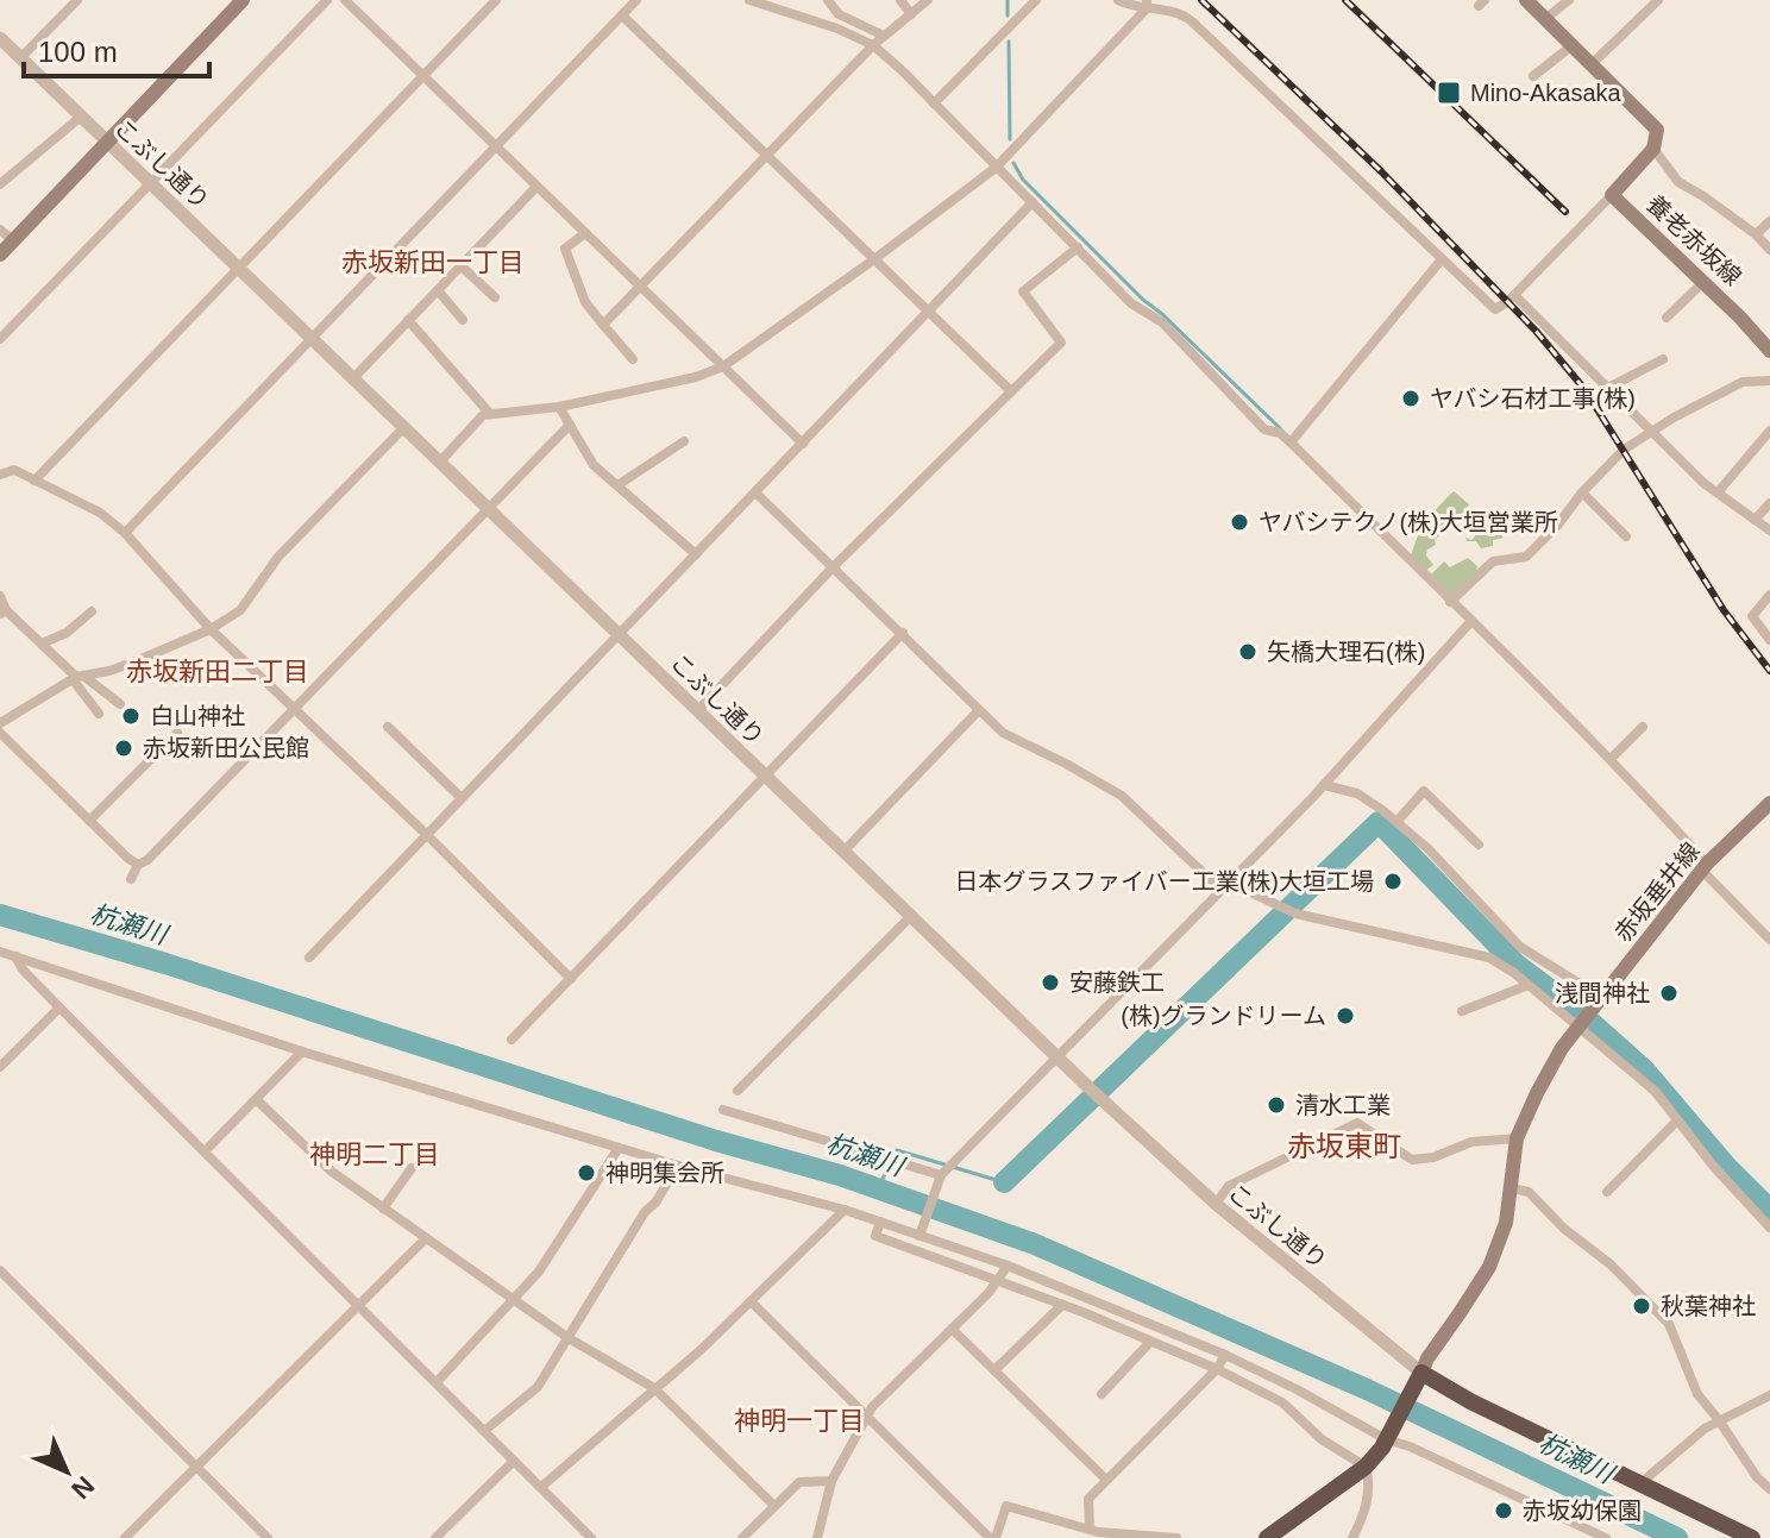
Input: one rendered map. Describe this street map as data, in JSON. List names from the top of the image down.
{
  "streets": {
    "main road": ["養老赤坂線", "赤坂垂井線"],
    "street": ["こぶし通り"]
  },
  "crossings": [
    ["こぶし通り", "赤坂垂井線"]
  ],
  "districts": [
    "赤坂新田一丁目",
    "赤坂新田二丁目",
    "赤坂東町",
    "神明二丁目",
    "神明一丁目"
  ],
  "water": ["杭瀬川"],
  "places": {
    "transit": ["Mino-Akasaka"],
    "other": [
      "ヤバシ石材工事(株)",
      "ヤバシテクノ(株)大垣営業所",
      "矢橋大理石(株)",
      "白山神社",
      "赤坂新田公民館",
      "日本グラスファイバー工業(株)大垣工場",
      "安藤鉄工",
      "浅間神社",
      "(株)グランドリーム",
      "清水工業",
      "神明集会所",
      "秋葉神社",
      "赤坂幼保園"
    ]
  },
  "scale_bar": "100 m",
  "north": "bottom right"
}
